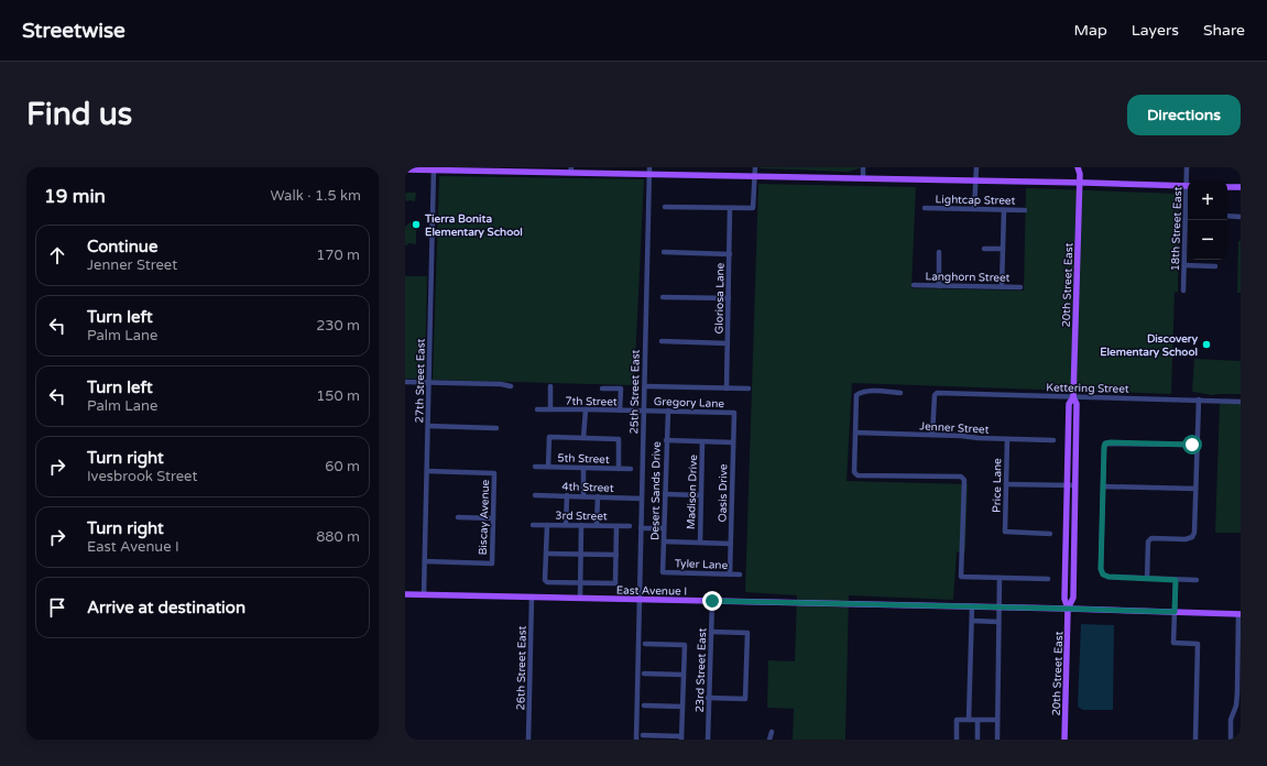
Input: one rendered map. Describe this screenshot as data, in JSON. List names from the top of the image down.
{
  "streets": {
    "main road": ["20th Street East", "East Avenue I"],
    "street": [
      "Lightcap Street",
      "18th Street East",
      "Langhorn Street",
      "Gloriosa Lane",
      "27th Street East",
      "Kettering Street",
      "25th Street East",
      "7th Street",
      "Gregory Lane",
      "Jenner Street",
      "5th Street",
      "Price Lane",
      "4th Street",
      "Desert Sands Drive",
      "Madison Drive",
      "Oasis Drive",
      "3rd Street",
      "Biscay Avenue",
      "Tyler Lane",
      "26th Street East",
      "23rd Street East"
    ]
  },
  "crossings": [
    ["20th Street East", "Kettering Street"],
    ["20th Street East", "East Avenue I"],
    ["27th Street East", "Biscay Avenue"],
    ["27th Street East", "East Avenue I"],
    ["Kettering Street", "Jenner Street"],
    ["25th Street East", "7th Street"],
    ["25th Street East", "Gregory Lane"],
    ["25th Street East", "4th Street"],
    ["25th Street East", "East Avenue I"],
    ["7th Street", "Gregory Lane"],
    ["Gregory Lane", "Desert Sands Drive"],
    ["Gregory Lane", "Oasis Drive"],
    ["Jenner Street", "Price Lane"],
    ["Desert Sands Drive", "Tyler Lane"],
    ["Oasis Drive", "Tyler Lane"],
    ["East Avenue I", "26th Street East"],
    ["East Avenue I", "23rd Street East"]
  ],
  "places": ["Tierra Bonita Elementary School", "Discovery Elementary School"],
  "page": {
    "header": "Streetwise",
    "nav": ["Map", "Layers", "Share"],
    "buttons": "Directions",
    "title": "Find us",
    "heading": ["19 min", "Walk · 1.5 km"],
    "map_buttons": ["+", "−"],
    "list": [
      ["Continue", "Jenner Street", "170 m"],
      ["Turn left", "Palm Lane", "230 m"],
      ["Turn left", "Palm Lane", "150 m"],
      ["Turn right", "Ivesbrook Street", "60 m"],
      ["Turn right", "East Avenue I", "880 m"],
      "Arrive at destination"
    ]
  }
}
